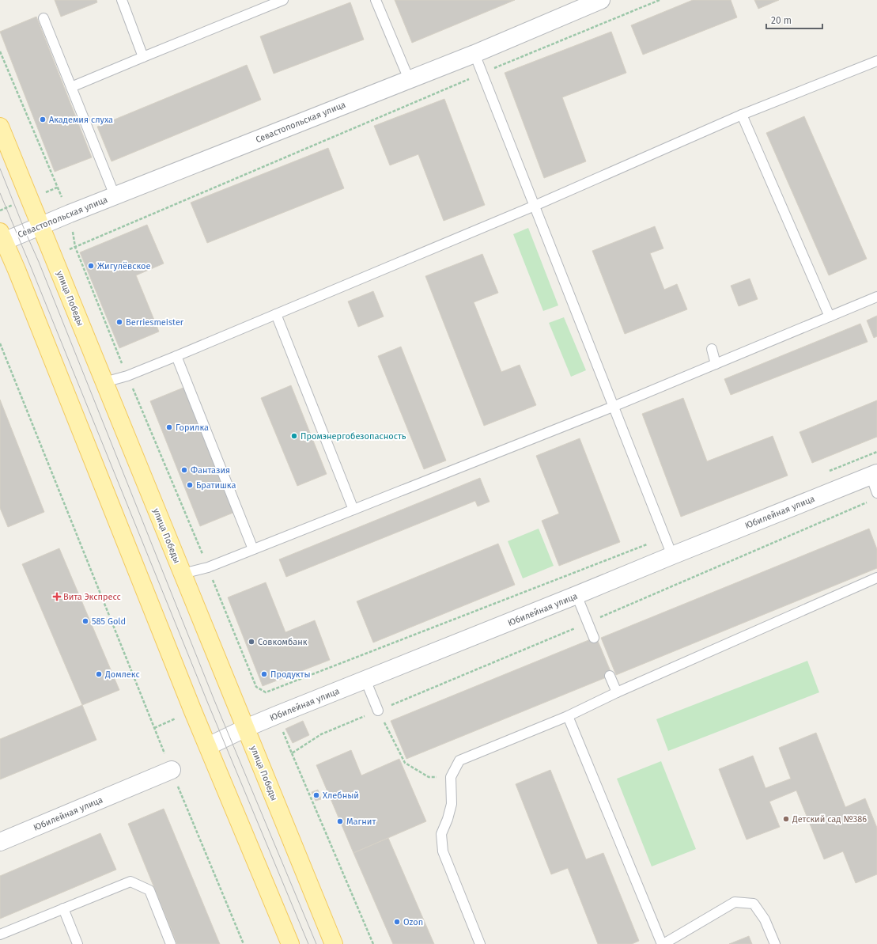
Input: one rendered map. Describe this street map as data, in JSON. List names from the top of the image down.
{
  "streets": {
    "main road": ["улица Победы"],
    "street": ["Севастопольская улица", "Юбилейная улица"]
  },
  "crossings": [
    ["Севастопольская улица", "улица Победы"],
    ["улица Победы", "Юбилейная улица"]
  ],
  "places": {
    "other": [
      "Академия слуха",
      "Жигулёвское",
      "Berriesmeister",
      "Горилка",
      "Промэнергобезопасность",
      "Фантазия",
      "Братишка",
      "585 Gold",
      "Совкомбанк",
      "Домлекс",
      "Продукты",
      "Хлебный",
      "Детский сад №386",
      "Магнит",
      "Ozon"
    ],
    "health": ["Вита Экспресс"]
  },
  "scale_bar": "20 m"
}
